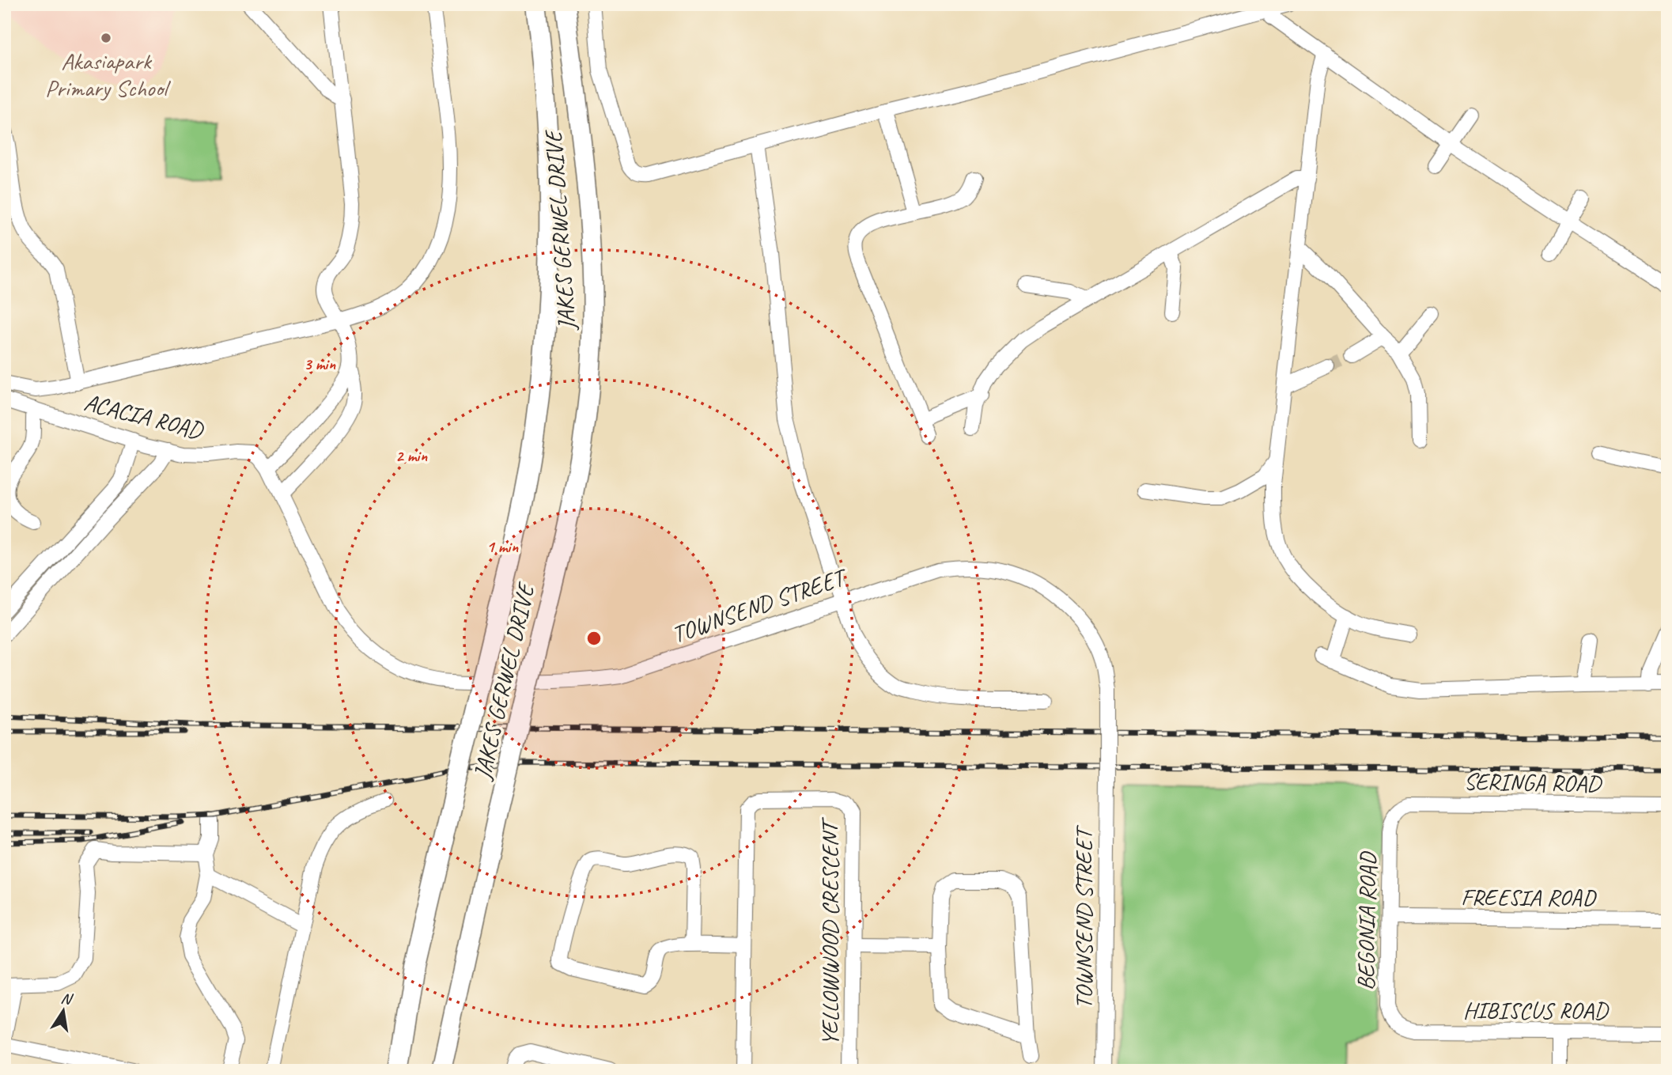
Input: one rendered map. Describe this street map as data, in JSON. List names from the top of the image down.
{
  "streets": {
    "highway": ["JAKES GERWEL DRIVE"],
    "street": [
      "ACACIA ROAD",
      "TOWNSEND STREET",
      "SERINGA ROAD",
      "FREESIA ROAD",
      "BEGONIA ROAD",
      "YELLOWWOOD CRESCENT",
      "HIBISCUS ROAD"
    ]
  },
  "crossings": [
    ["ACACIA ROAD", "TOWNSEND STREET"],
    ["SERINGA ROAD", "BEGONIA ROAD"],
    ["FREESIA ROAD", "BEGONIA ROAD"],
    ["BEGONIA ROAD", "HIBISCUS ROAD"]
  ],
  "places": ["Akasiapark Primary School"],
  "north": "top",
  "rings": ["3 min", "2 min", "1 min"]
}
